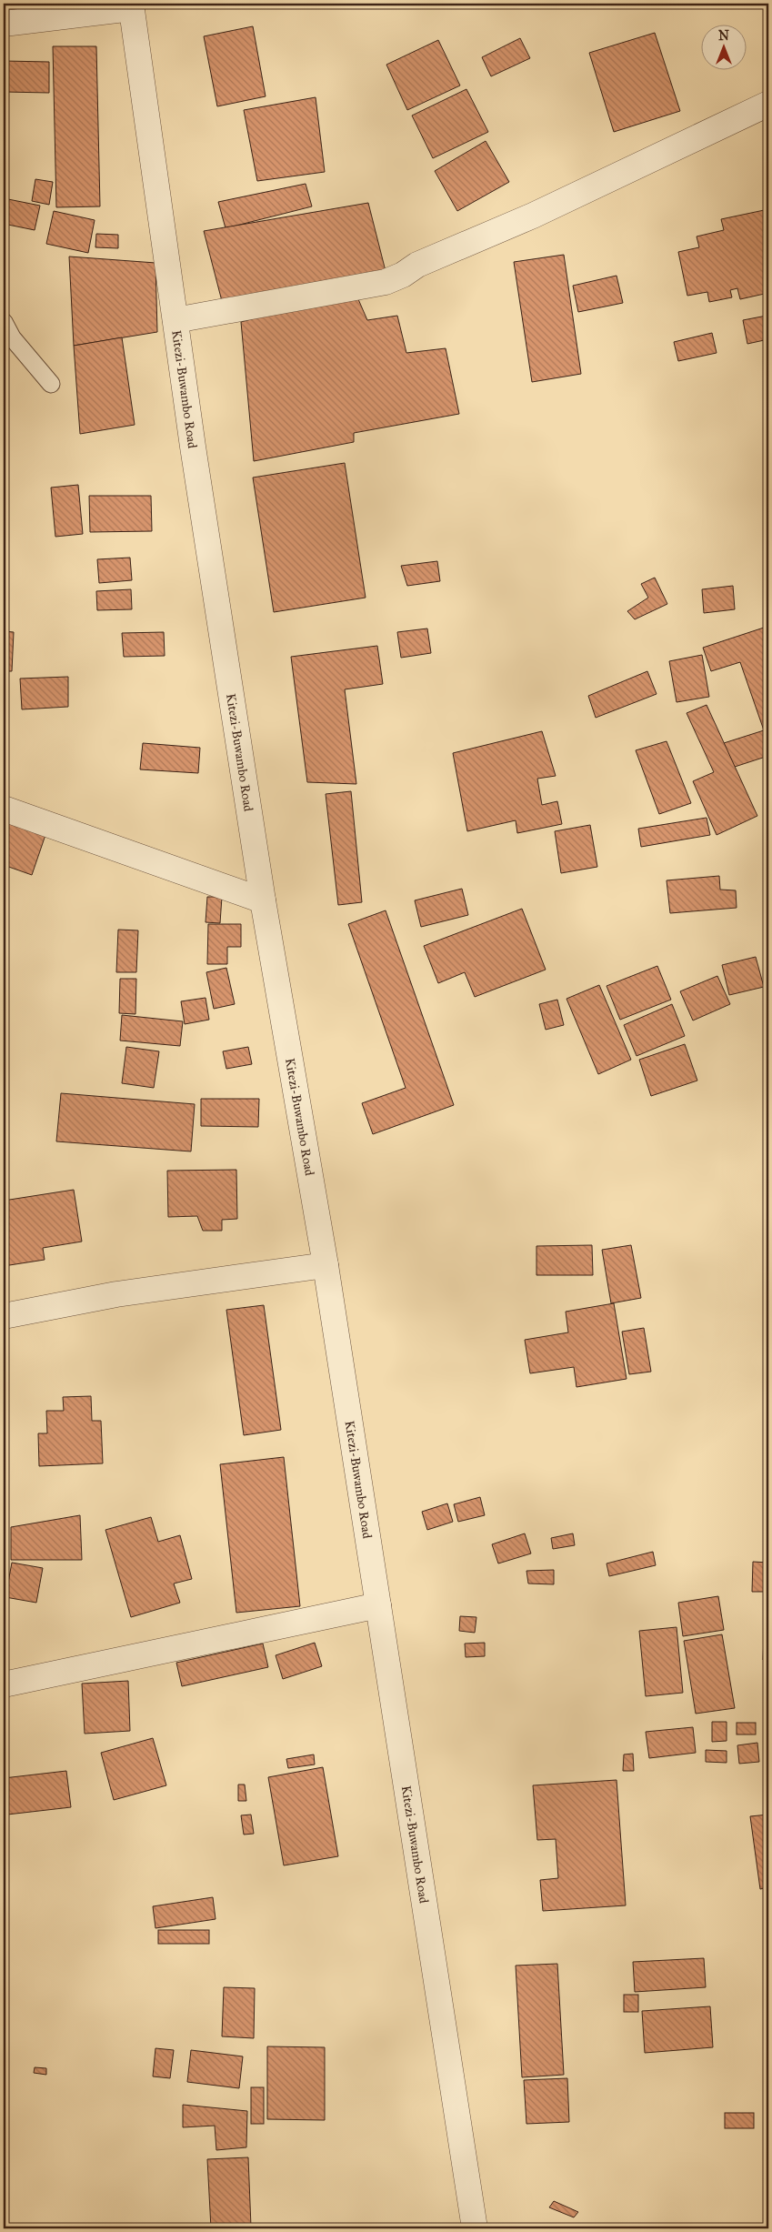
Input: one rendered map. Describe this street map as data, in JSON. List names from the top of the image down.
{
  "streets": {
    "street": ["Kitezi-Buwambo Road"]
  },
  "north": "top"
}
